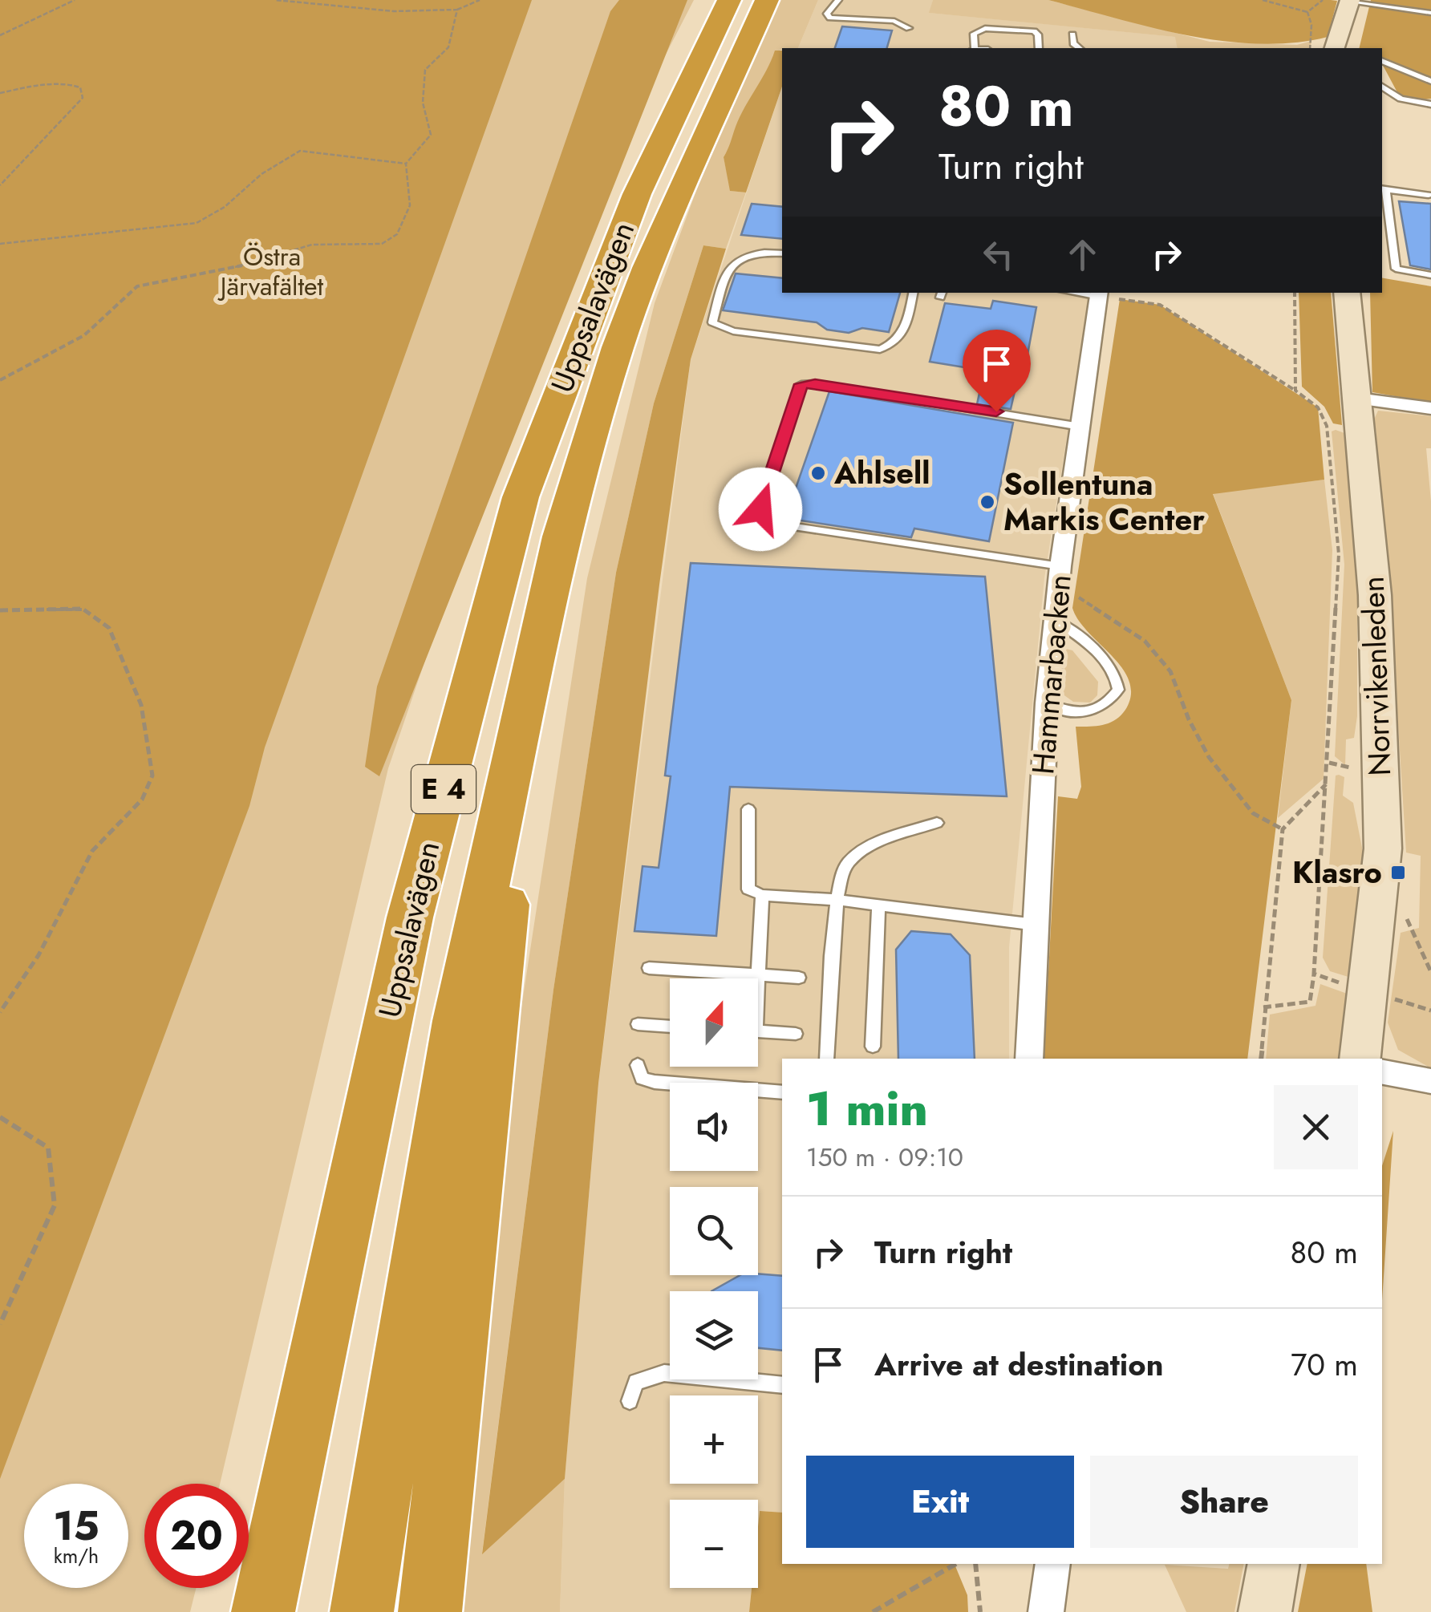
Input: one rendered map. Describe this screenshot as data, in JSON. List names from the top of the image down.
{
  "streets": {
    "highway": ["Uppsalavägen", "E 4"],
    "main road": ["Norrvikenleden"],
    "street": ["Hammarbacken"]
  },
  "parks": ["Östra Järvafältet"],
  "places": {
    "other": ["Ahlsell", "Sollentuna Markis Center"],
    "transit": ["Klasro"]
  },
  "north": "top",
  "page": {
    "turn": ["80 m", "Turn right"],
    "map_buttons": ["+", "−"],
    "heading": ["1 min", "150 m · 09:10"],
    "list": [
      {
        "name": "Turn right",
        "value": "80 m"
      },
      {
        "name": "Arrive at destination",
        "value": "70 m"
      }
    ],
    "buttons": ["Exit", "Share"],
    "speed": "15 km/h",
    "limit": "20"
  }
}
